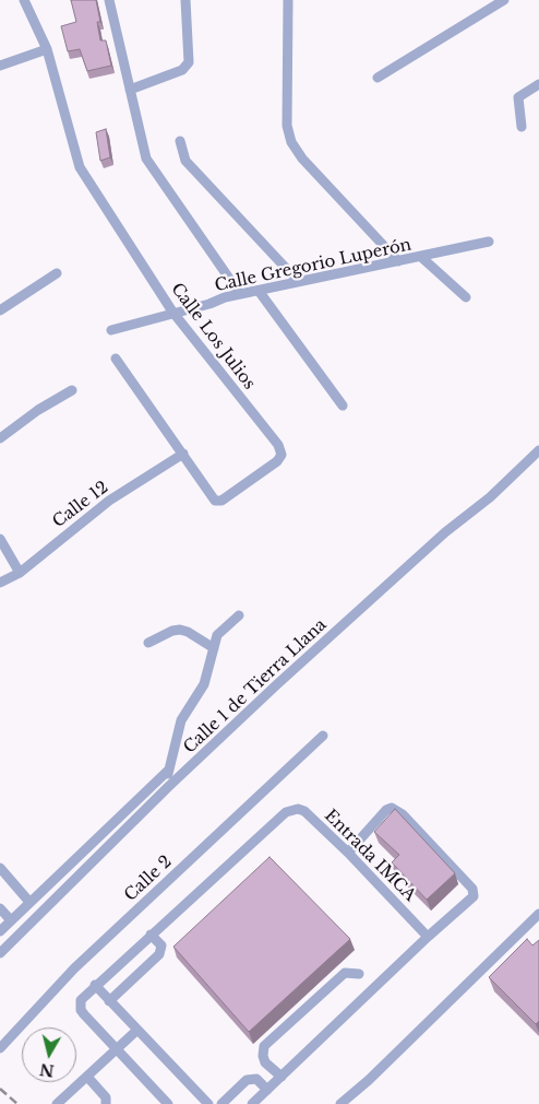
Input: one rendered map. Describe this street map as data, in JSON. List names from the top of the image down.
{
  "streets": {
    "street": [
      "Calle Gregorio Luperón",
      "Calle Los Julios",
      "Calle 12",
      "Calle 1 de Tierra Llana",
      "Entrada IMCA",
      "Calle 2"
    ]
  },
  "crossings": [
    ["Calle Gregorio Luperón", "Calle Los Julios"],
    ["Calle Los Julios", "Calle 12"]
  ],
  "north": "bottom"
}
